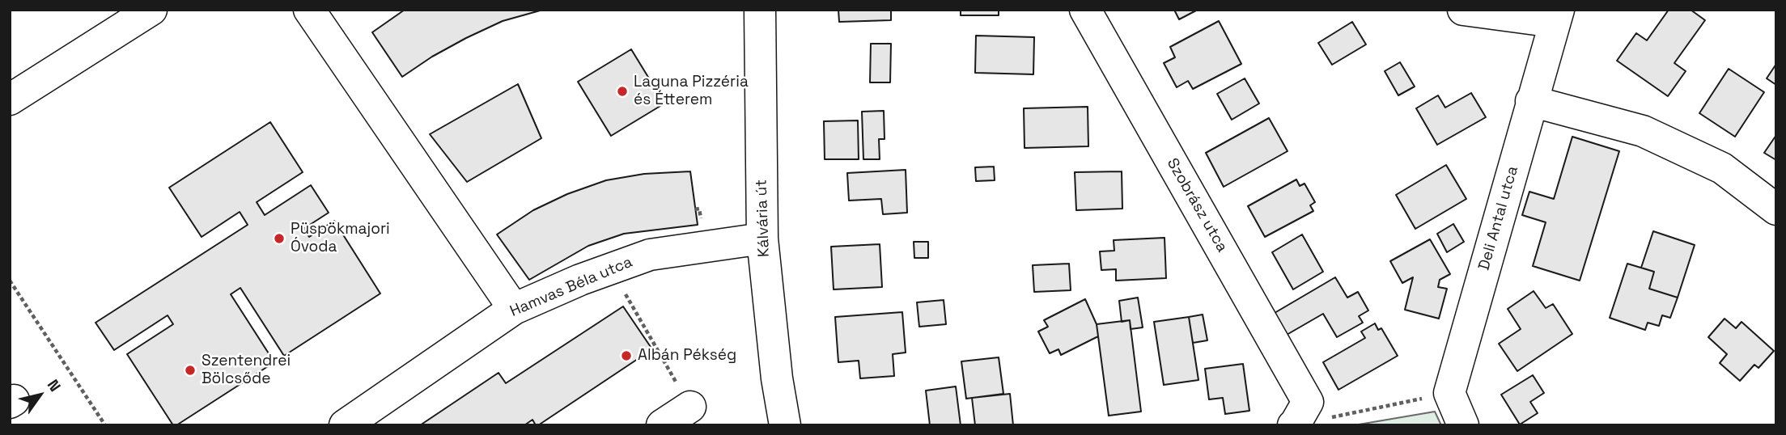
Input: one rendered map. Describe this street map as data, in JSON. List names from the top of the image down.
{
  "streets": {
    "street": [
      "Szobrász utca",
      "Kálvária út",
      "Deli Antal utca",
      "Hamvas Béla utca"
    ]
  },
  "crossings": [
    ["Kálvária út", "Hamvas Béla utca"]
  ],
  "places": [
    "Laguna Pizzéria és Étterem",
    "Püspökmajori Óvoda",
    "Albán Pékség",
    "Szentendrei Bölcsőde"
  ],
  "north": "top right"
}
